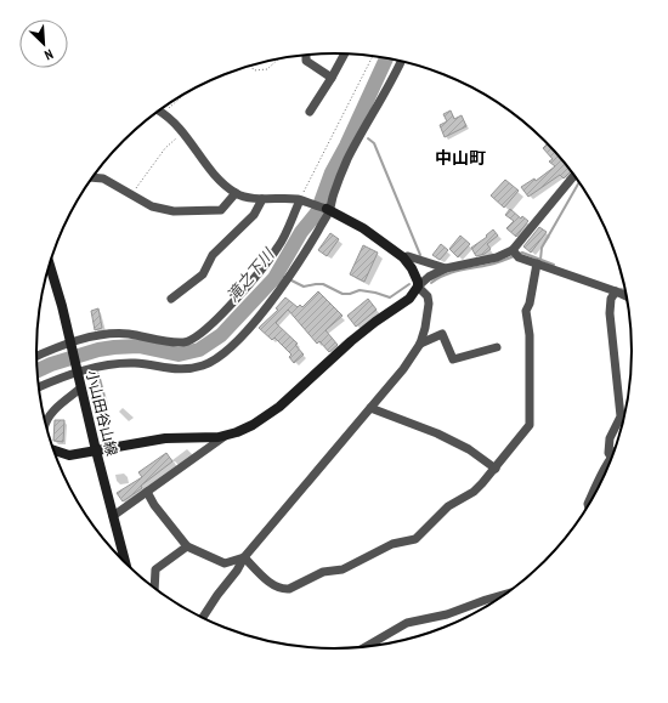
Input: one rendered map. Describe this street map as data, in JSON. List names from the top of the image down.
{
  "streets": {
    "street": ["小山田谷山線"]
  },
  "districts": ["中山町"],
  "water": ["滝之下川"],
  "north": "bottom right"
}
